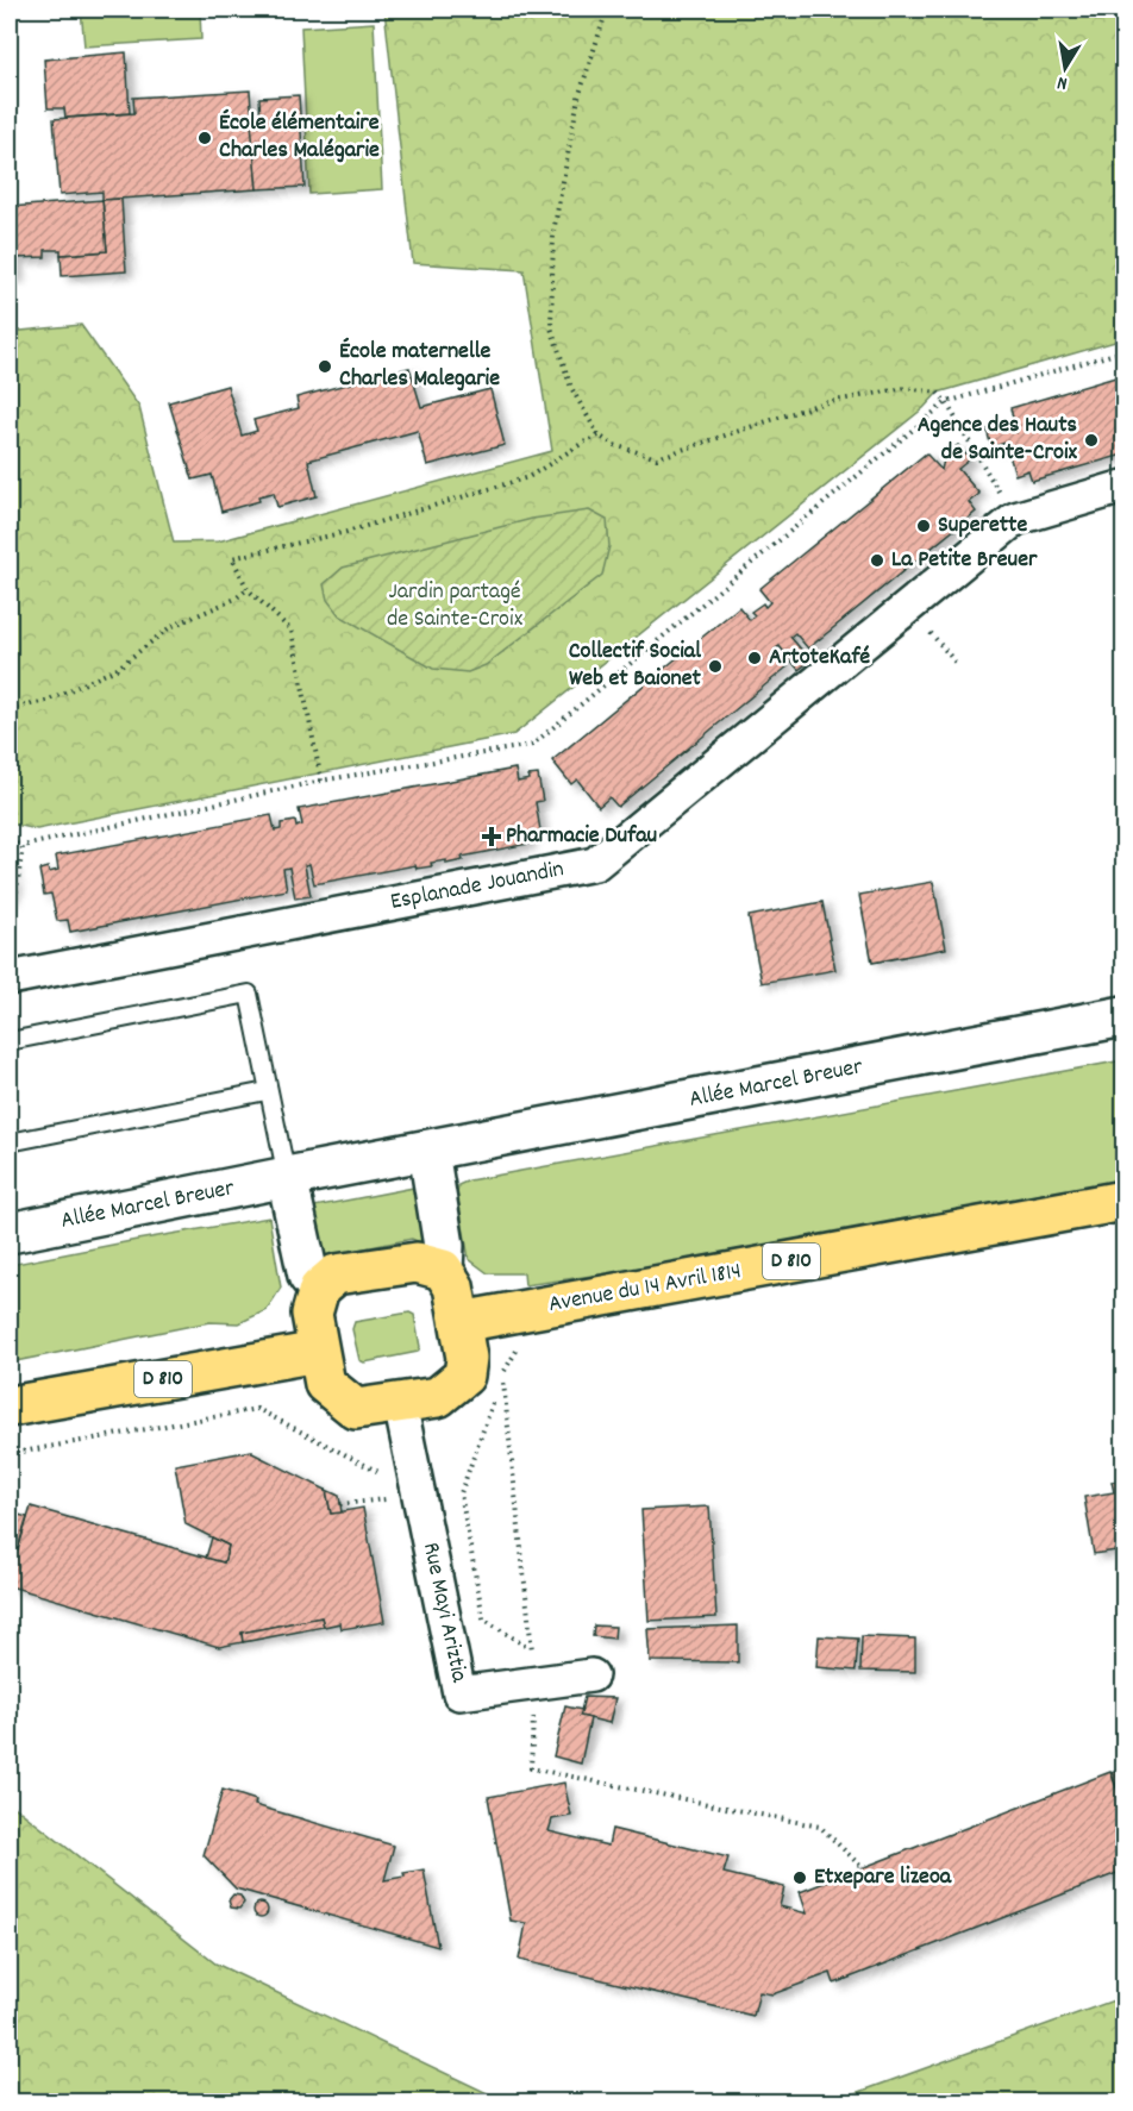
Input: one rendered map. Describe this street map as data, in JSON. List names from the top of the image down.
{
  "streets": {
    "main road": ["D 810", "Avenue du 14 Avril 1814"],
    "street": ["Esplanade Jouandin", "Allée Marcel Breuer", "Rue Mayi Ariztia"]
  },
  "crossings": [
    ["D 810", "Avenue du 14 Avril 1814"],
    ["D 810", "Rue Mayi Ariztia"],
    ["Avenue du 14 Avril 1814", "Rue Mayi Ariztia"]
  ],
  "parks": ["Jardin partagé de Sainte-Croix"],
  "places": {
    "other": [
      "École élémentaire Charles Malégarie",
      "École maternelle Charles Malegarie",
      "Agence des Hauts de Sainte-Croix",
      "Superette",
      "La Petite Breuer",
      "ArtoteKafé",
      "Collectif Social Web et Baionet",
      "Etxepare lizeoa"
    ],
    "health": ["Pharmacie Dufau"]
  },
  "north": "bottom"
}
